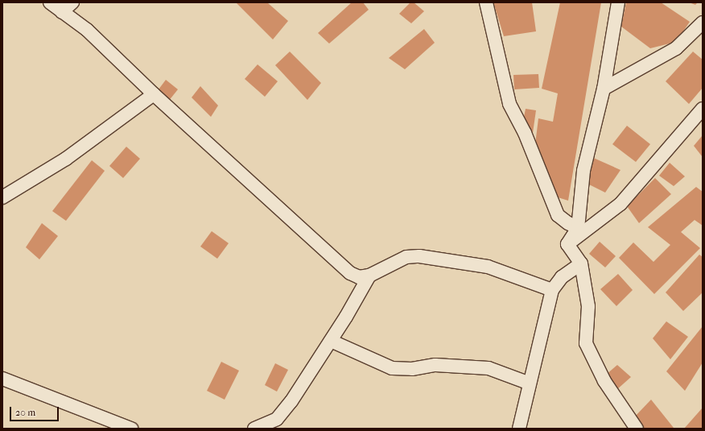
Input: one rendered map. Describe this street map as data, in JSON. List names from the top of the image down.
{
  "scale_bar": "20 m"
}
